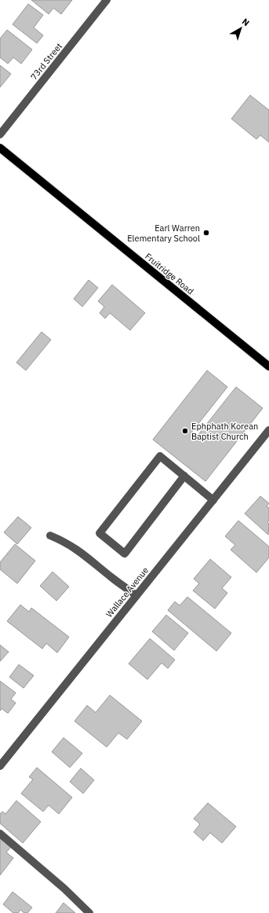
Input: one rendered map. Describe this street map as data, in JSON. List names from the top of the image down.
{
  "streets": {
    "main road": ["Fruitridge Road"],
    "street": ["73rd Street", "Wallace Avenue"]
  },
  "places": ["Earl Warren Elementary School", "Ephphath Korean Baptist Church"],
  "north": "top right"
}
